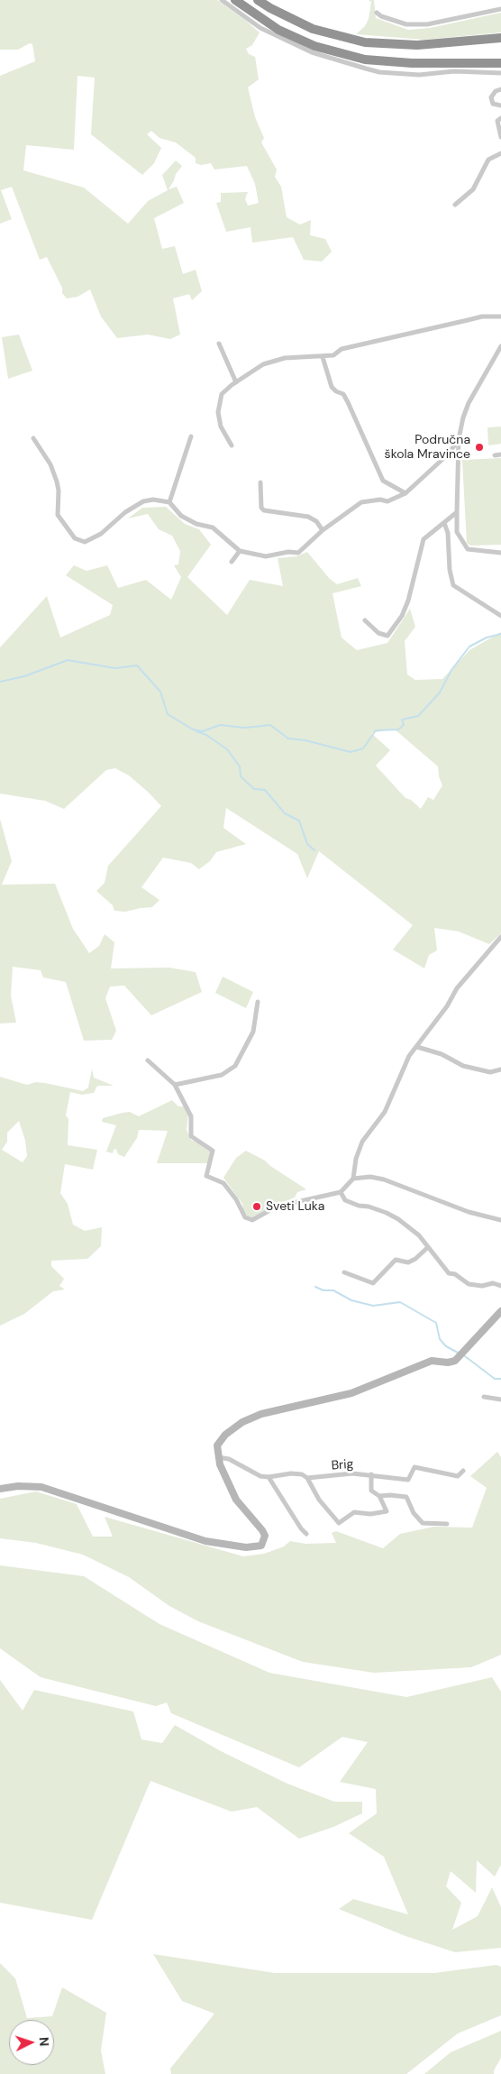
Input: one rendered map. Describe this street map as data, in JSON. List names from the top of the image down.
{
  "streets": {
    "street": ["Brig"]
  },
  "places": ["Područna škola Mravince", "Sveti Luka"],
  "north": "right"
}
